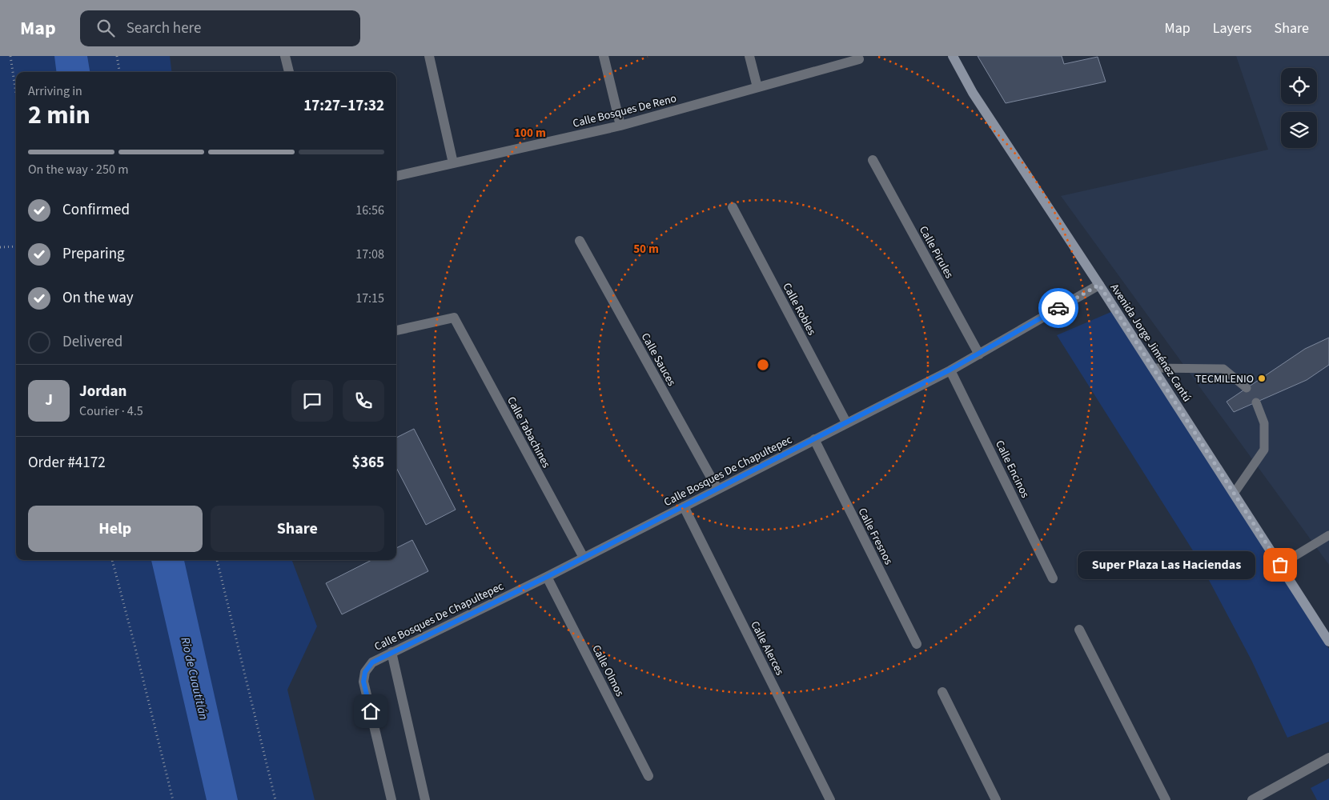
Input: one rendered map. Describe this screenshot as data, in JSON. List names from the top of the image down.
{
  "streets": {
    "main road": ["Avenida Jorge Jiménez Cantú"],
    "street": [
      "Calle Bosques De Reno",
      "Calle Pirules",
      "Calle Robles",
      "Calle Sauces",
      "Calle Tabachines",
      "Calle Encinos",
      "Calle Bosques De Chapultepec",
      "Calle Fresnos",
      "Calle Alerces",
      "Calle Olmos"
    ]
  },
  "crossings": [
    ["Calle Pirules", "Calle Bosques De Chapultepec"],
    ["Calle Robles", "Calle Bosques De Chapultepec"],
    ["Avenida Jorge Jiménez Cantú", "Calle Bosques De Chapultepec"],
    ["Calle Sauces", "Calle Bosques De Chapultepec"],
    ["Calle Tabachines", "Calle Bosques De Chapultepec"],
    ["Calle Encinos", "Calle Bosques De Chapultepec"],
    ["Calle Bosques De Chapultepec", "Calle Fresnos"],
    ["Calle Bosques De Chapultepec", "Calle Alerces"],
    ["Calle Bosques De Chapultepec", "Calle Olmos"]
  ],
  "water": ["Rio de Cuautitlán"],
  "places": ["TECMILENIO", "Super Plaza Las Haciendas"],
  "page": {
    "header": "Map",
    "search": "Search here",
    "nav": ["Map", "Layers", "Share"],
    "heading": ["2 min", "Arriving in", "17:27–17:32"],
    "panel": [
      "Jordan",
      "Courier · 4.5",
      "Order #4172",
      "$365"
    ],
    "bar": "On the way · 250 m",
    "list": [
      ["Confirmed", "16:56"],
      ["Preparing", "17:08"],
      ["On the way", "17:15"],
      "Delivered"
    ],
    "round": "J",
    "buttons": ["Help", "Share"],
    "bubble": "Super Plaza Las Haciendas"
  },
  "rings": ["100 m", "50 m"]
}
